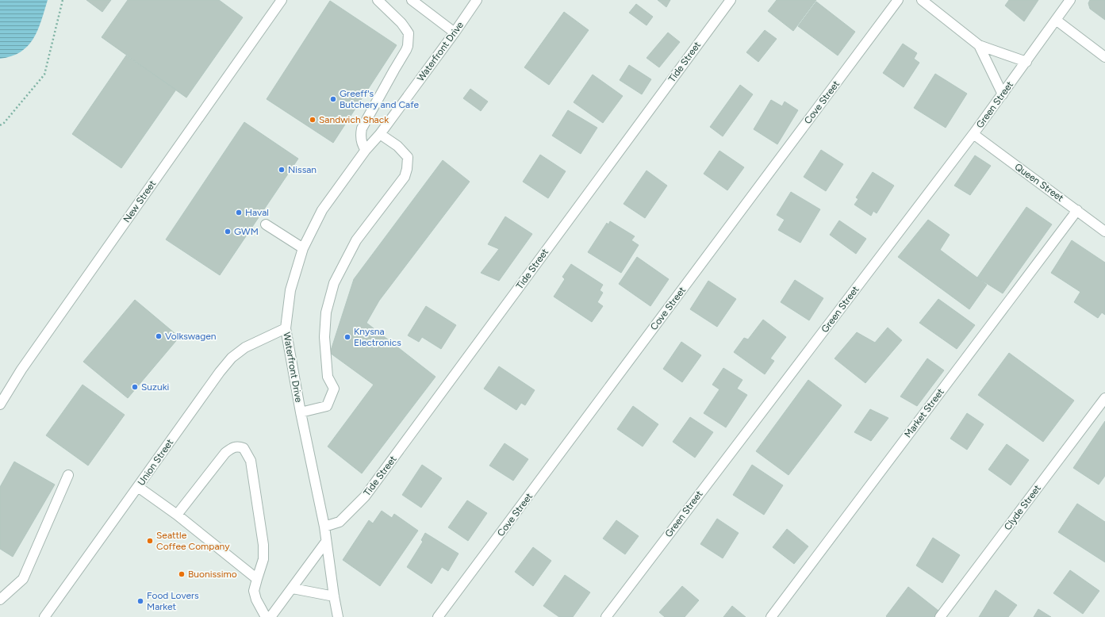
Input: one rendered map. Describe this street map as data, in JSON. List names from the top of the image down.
{
  "streets": {
    "street": [
      "Waterfront Drive",
      "Tide Street",
      "Cove Street",
      "Green Street",
      "Queen Street",
      "New Street",
      "Market Street",
      "Union Street",
      "Clyde Street"
    ]
  },
  "crossings": [
    ["Waterfront Drive", "Tide Street"],
    ["Waterfront Drive", "Union Street"],
    ["Green Street", "Queen Street"],
    ["Queen Street", "Market Street"]
  ],
  "places": [
    "Greeff's Butchery and Cafe",
    "Sandwich Shack",
    "Nissan",
    "Haval",
    "GWM",
    "Volkswagen",
    "Knysna Electronics",
    "Suzuki",
    "Seattle Coffee Company",
    "Buonissimo",
    "Food Lovers Market"
  ]
}
